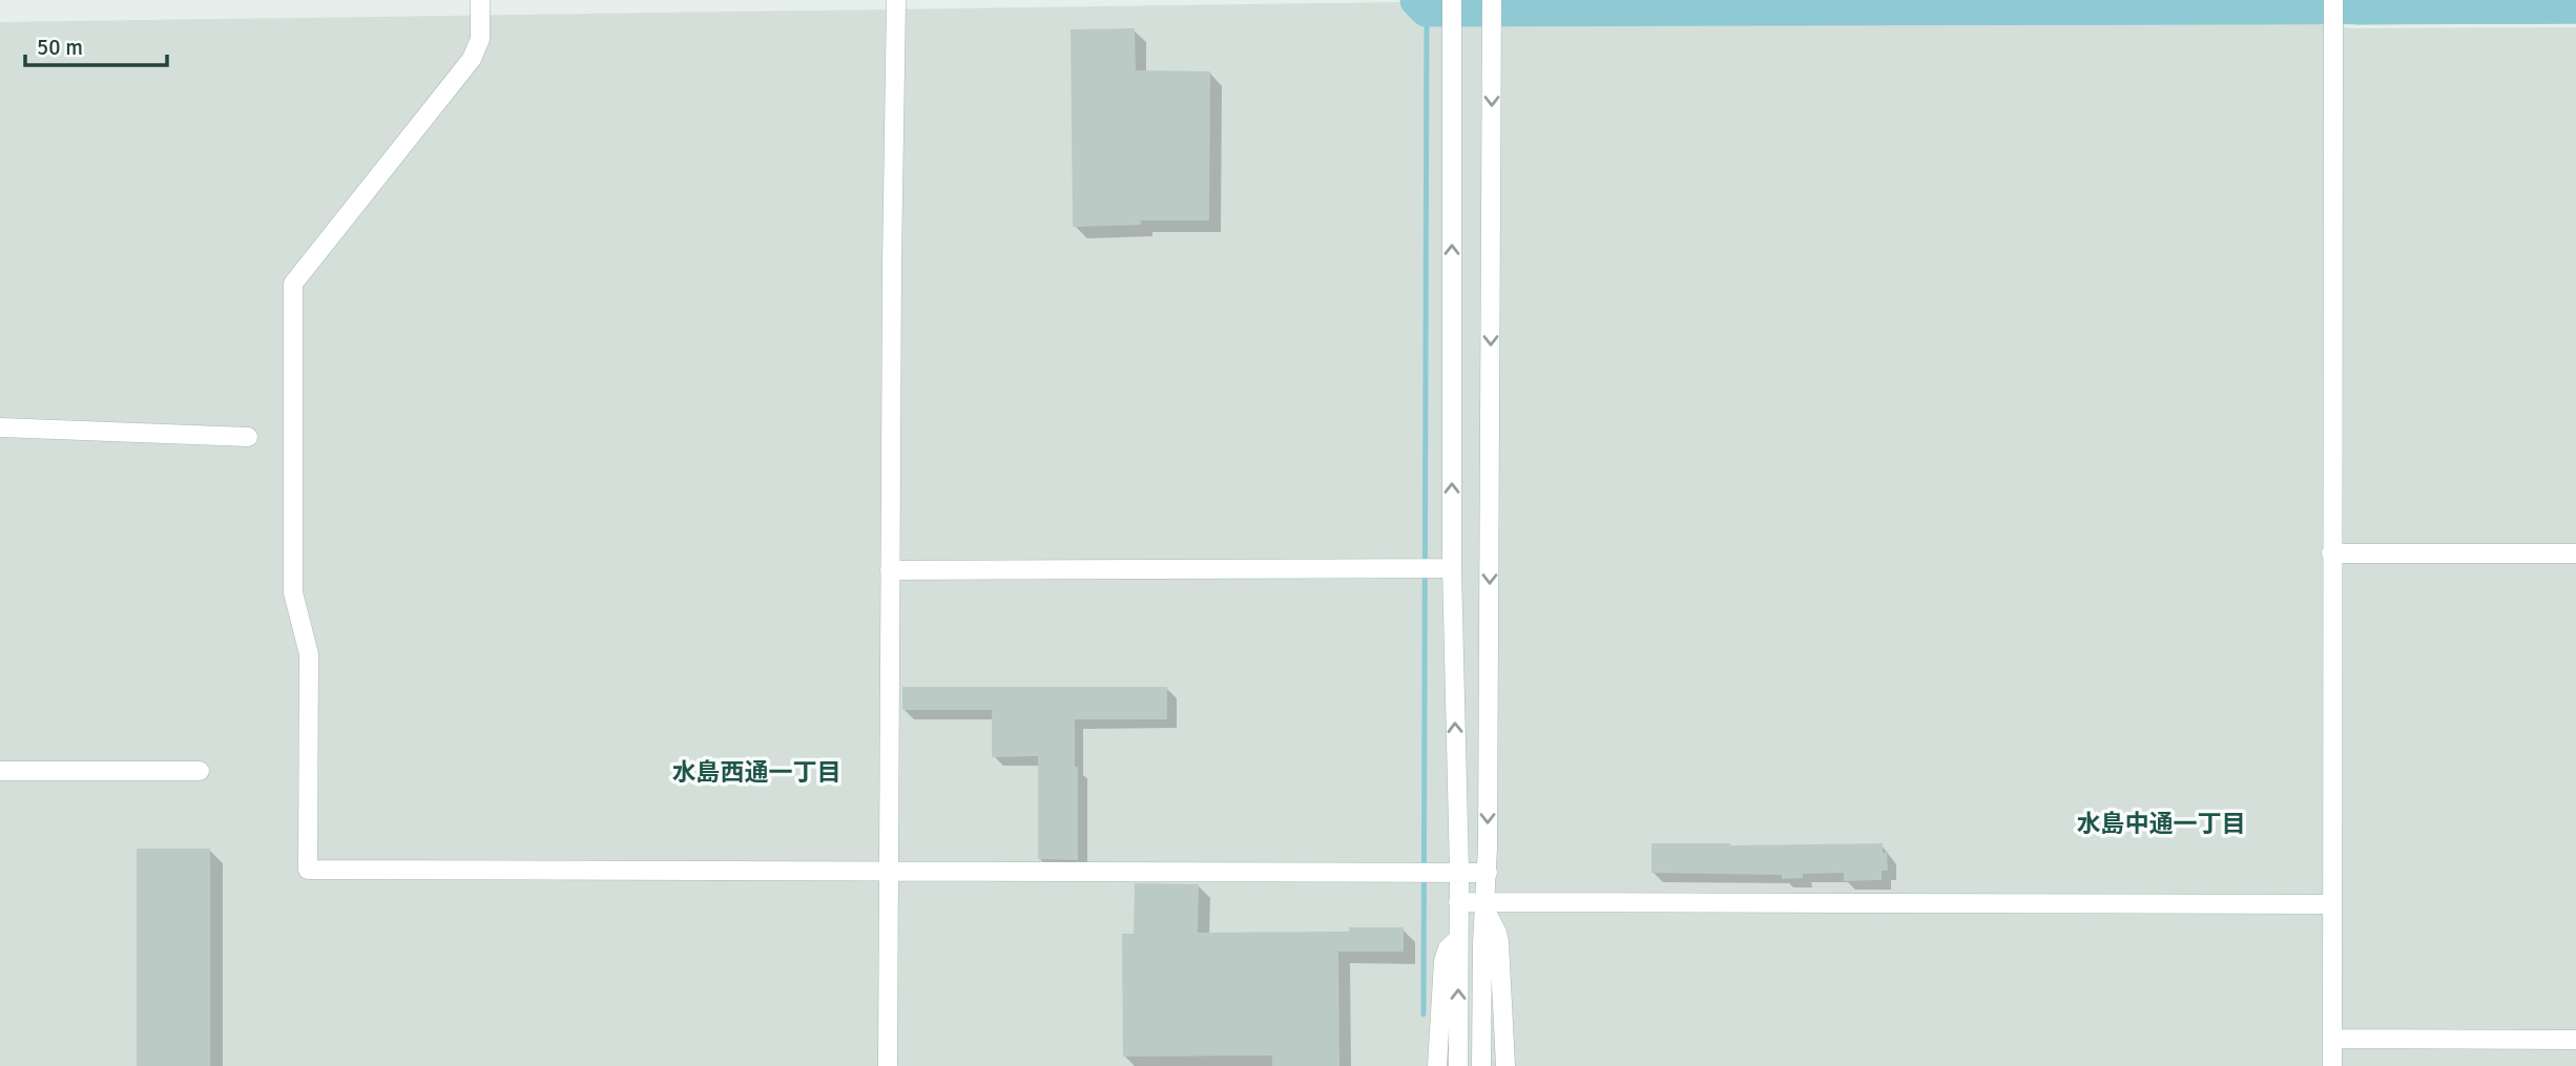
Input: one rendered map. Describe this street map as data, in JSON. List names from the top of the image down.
{
  "districts": ["水島西通一丁目", "水島中通一丁目"],
  "scale_bar": "50 m"
}
